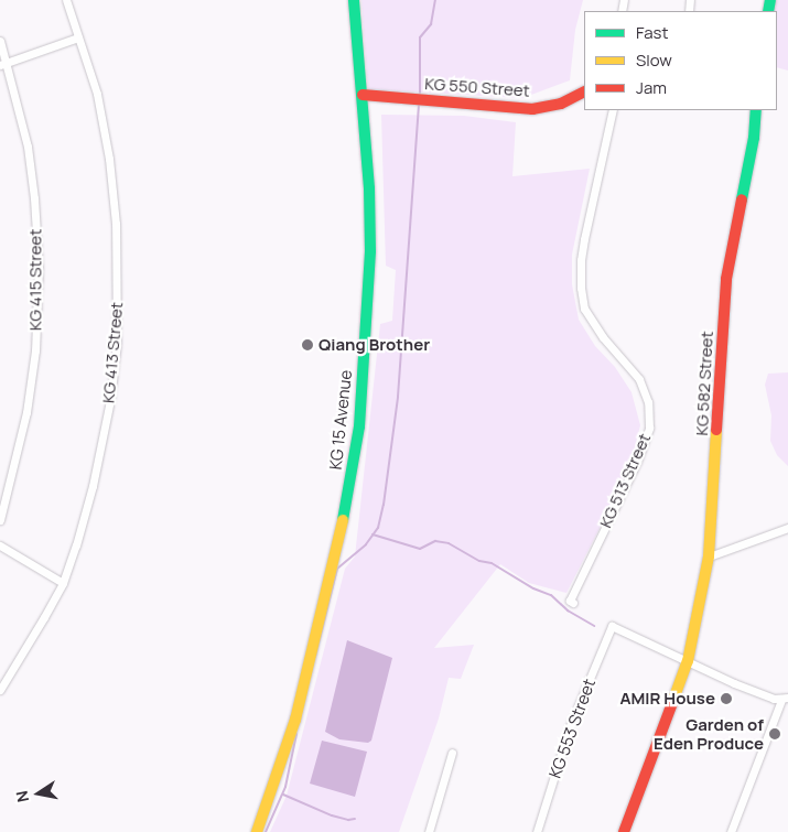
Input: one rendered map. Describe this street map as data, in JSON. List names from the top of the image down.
{
  "streets": {
    "street": [
      "KG 550 Street",
      "KG 415 Street",
      "KG 413 Street",
      "KG 582 Street",
      "KG 15 Avenue",
      "KG 513 Street",
      "KG 553 Street"
    ]
  },
  "crossings": [
    ["KG 550 Street", "KG 15 Avenue"],
    ["KG 582 Street", "KG 553 Street"]
  ],
  "places": ["Qiang Brother", "AMIR House", "Garden of Eden Produce"],
  "legend": ["Fast", "Slow", "Jam"],
  "north": "left"
}
